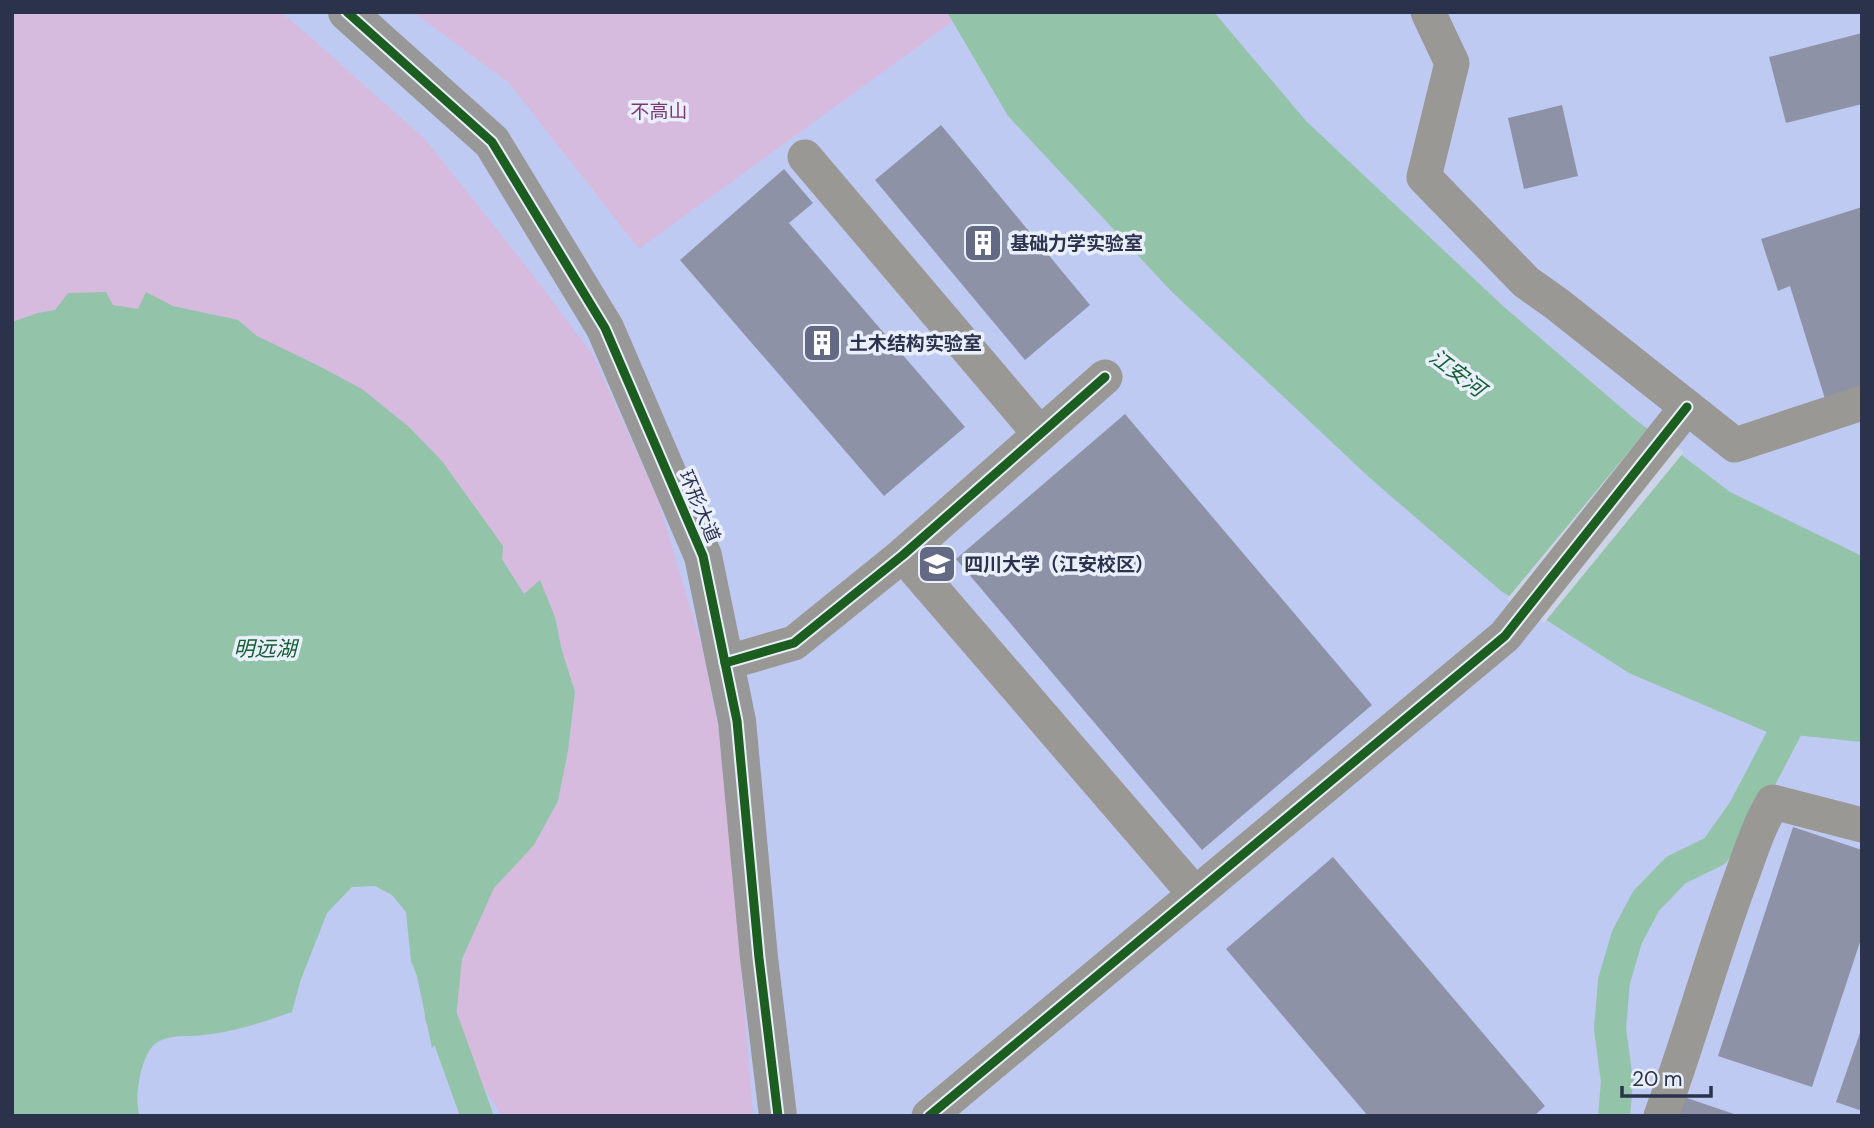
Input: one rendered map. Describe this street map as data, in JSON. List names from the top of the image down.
{
  "streets": {
    "street": ["环形大道"]
  },
  "water": ["江安河", "明远湖"],
  "parks": ["不高山"],
  "places": {
    "building": ["基础力学实验室", "土木结构实验室"],
    "school or university": ["四川大学（江安校区）"]
  },
  "scale_bar": "20 m"
}
